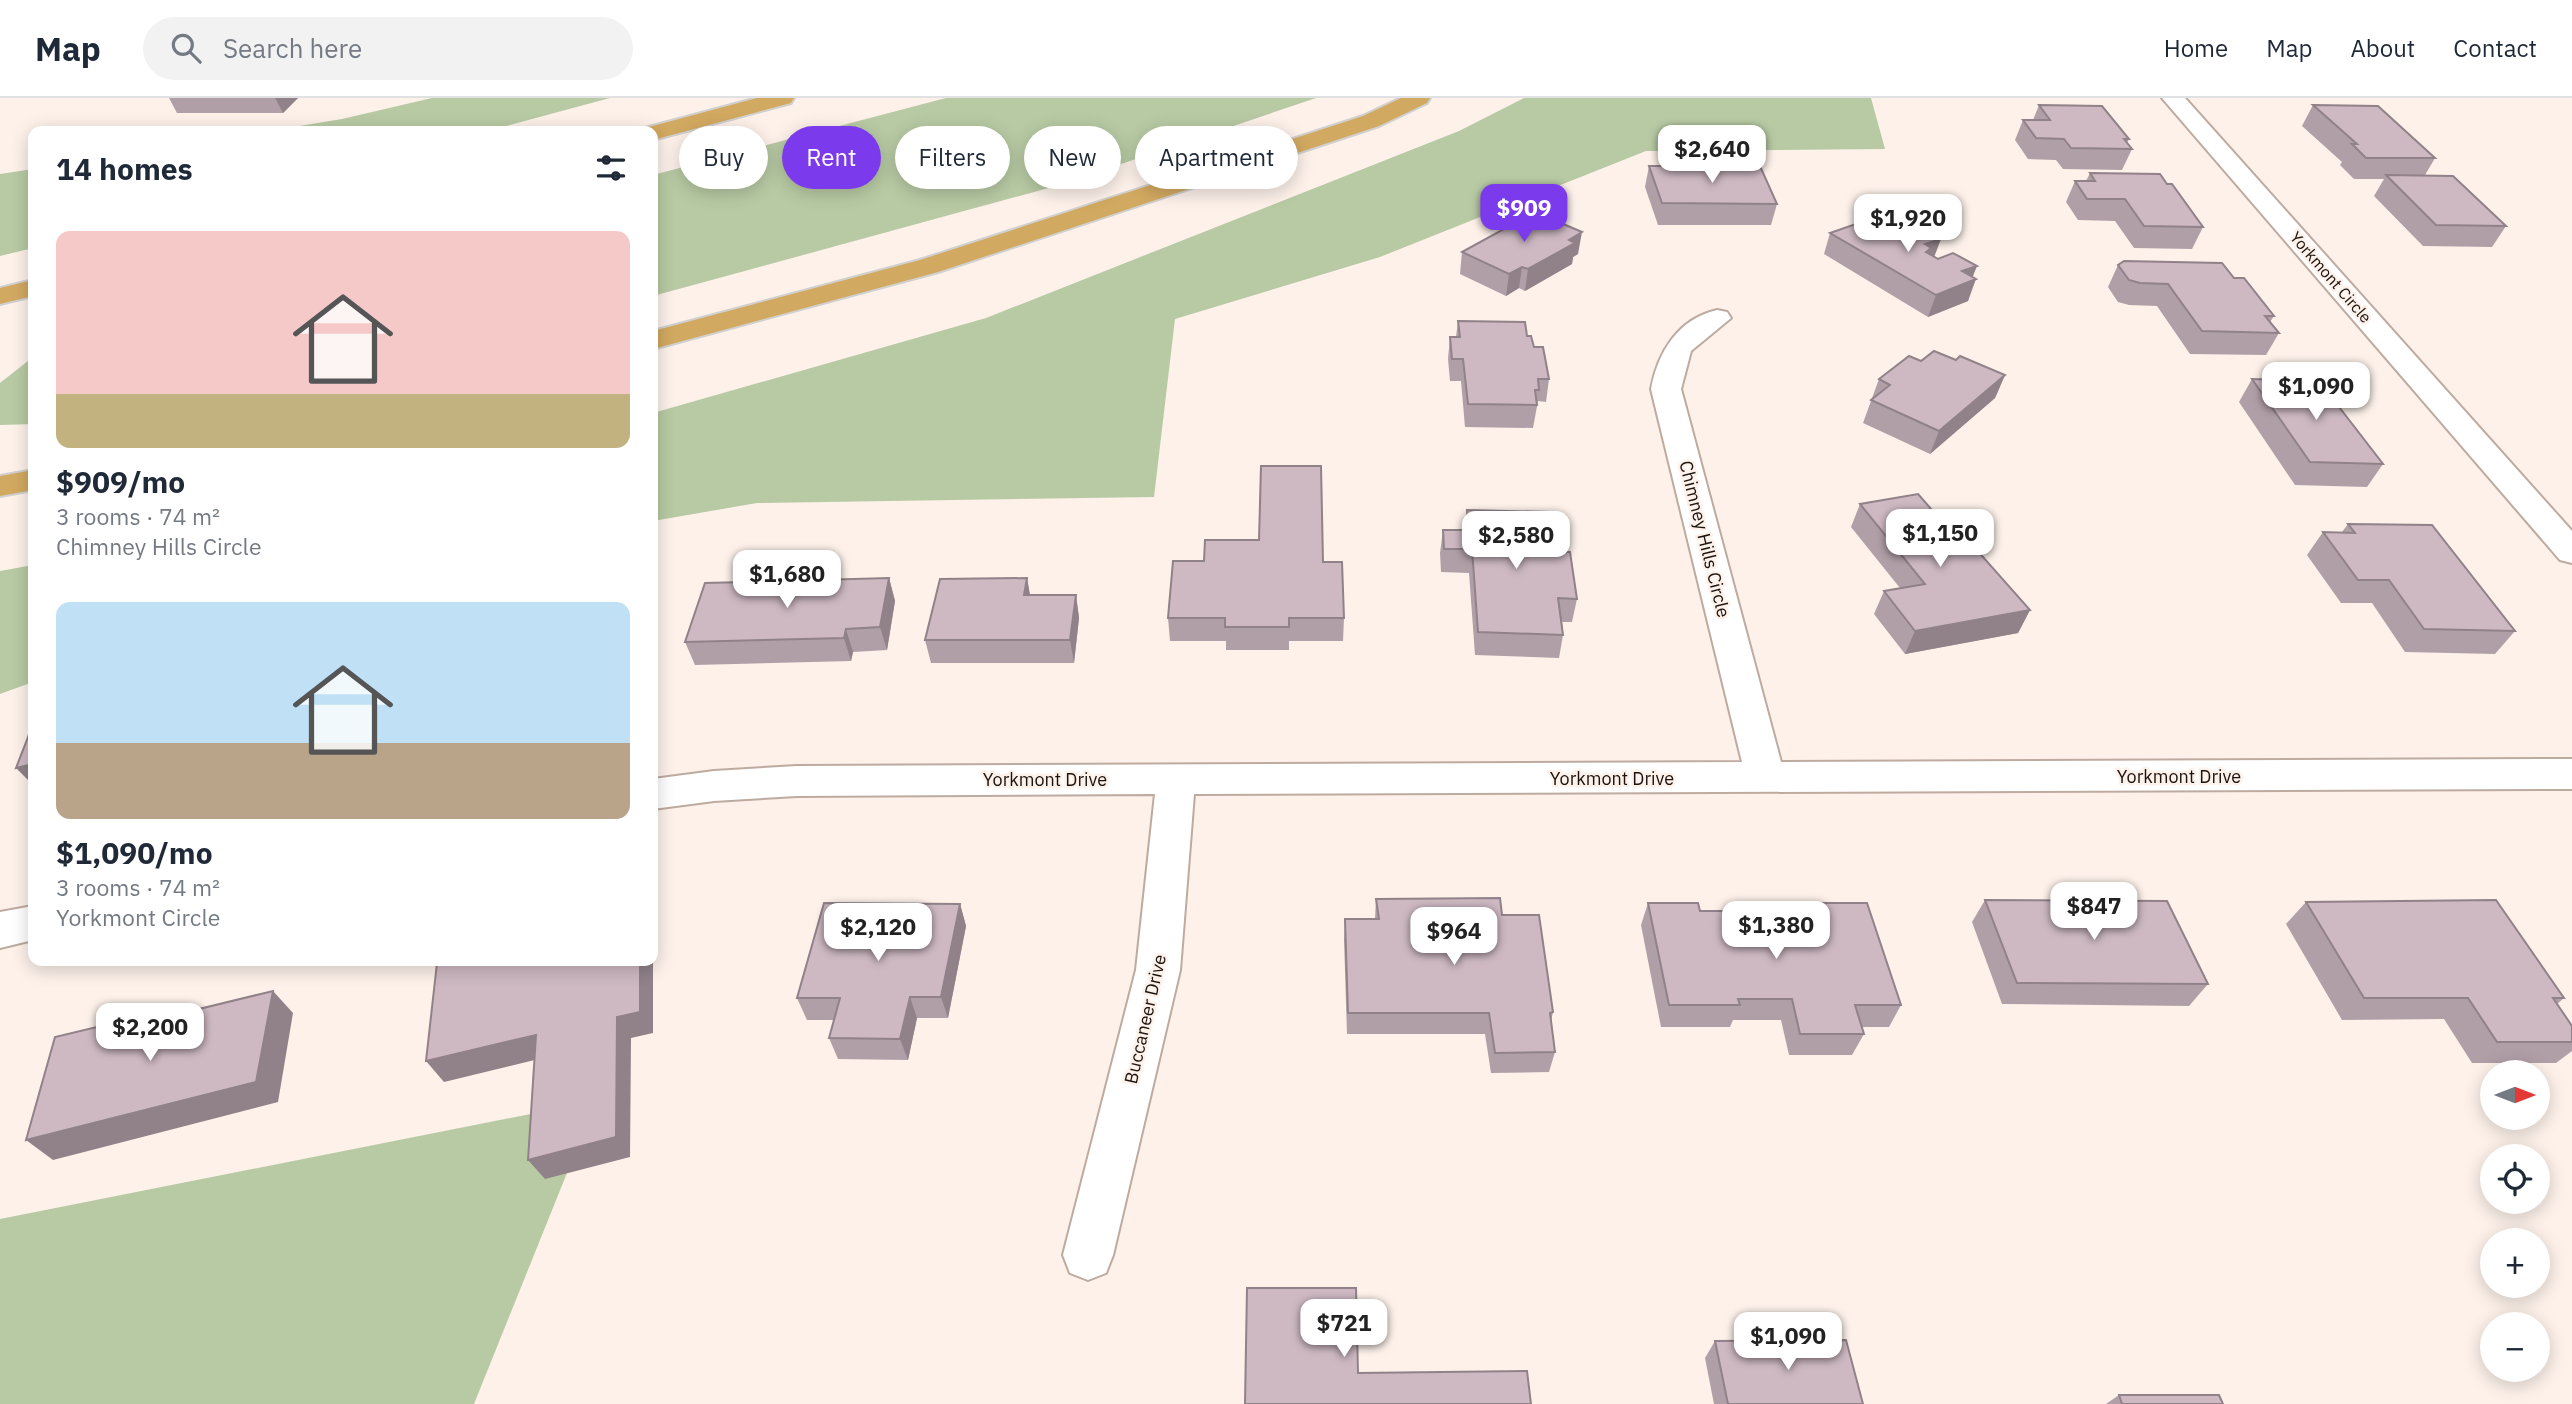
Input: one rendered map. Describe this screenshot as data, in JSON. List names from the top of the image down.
{
  "streets": {
    "street": [
      "Yorkmont Circle",
      "Chimney Hills Circle",
      "Yorkmont Drive",
      "Buccaneer Drive"
    ]
  },
  "crossings": [
    ["Chimney Hills Circle", "Yorkmont Drive"],
    ["Yorkmont Drive", "Buccaneer Drive"]
  ],
  "north": "right",
  "page": {
    "header": "Map",
    "search": "Search here",
    "nav": [
      "Home",
      "Map",
      "About",
      "Contact"
    ],
    "price": [
      "$2,640",
      "$909",
      "$1,920",
      "$1,090",
      "$1,150",
      "$2,580",
      "$1,680",
      "$847",
      "$1,380",
      "$2,120",
      "$964",
      "$2,200",
      "$721",
      "$1,090"
    ],
    "chip": [
      "Buy",
      "Rent",
      "Filters",
      "New",
      "Apartment"
    ],
    "heading": "14 homes",
    "list": [
      {
        "name": "$909/mo",
        "note": "3 rooms · 74 m² · Chimney Hills Circle"
      },
      {
        "name": "$1,090/mo",
        "note": "3 rooms · 74 m² · Yorkmont Circle"
      }
    ],
    "map_buttons": ["+", "−"]
  }
}
